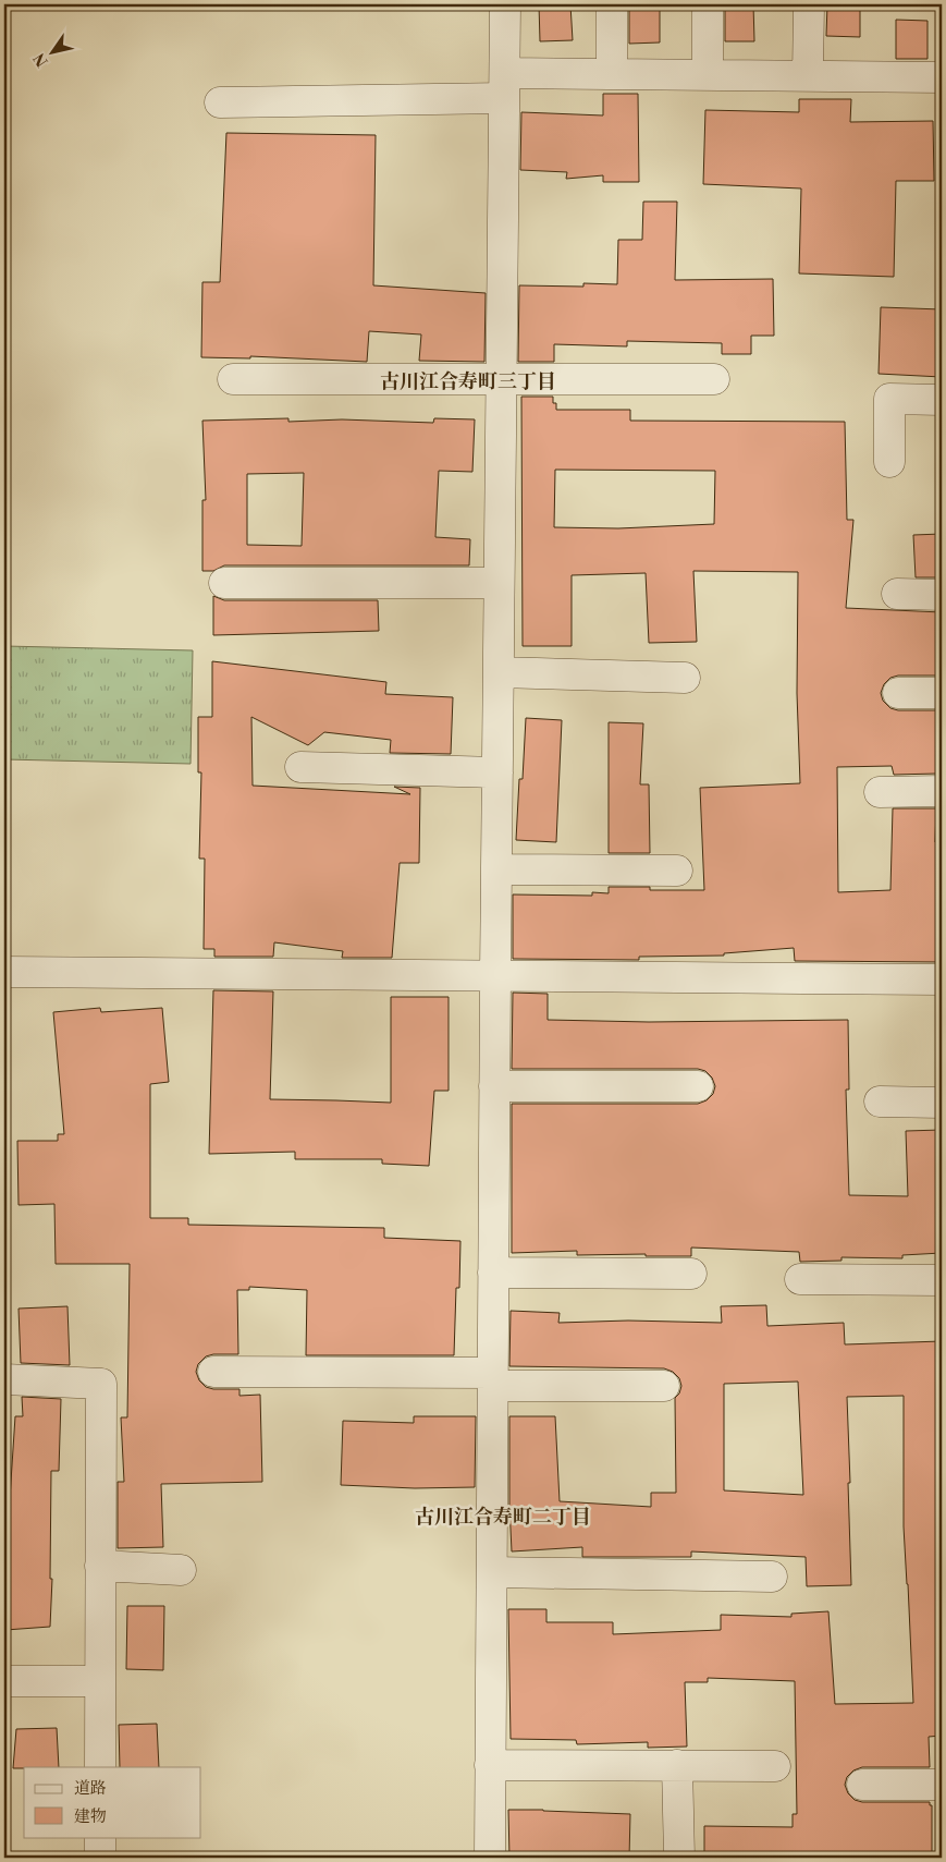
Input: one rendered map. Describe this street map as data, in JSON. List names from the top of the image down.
{
  "districts": ["古川江合寿町三丁目", "古川江合寿町二丁目"],
  "legend": ["道路", "建物"],
  "north": "bottom left"
}
